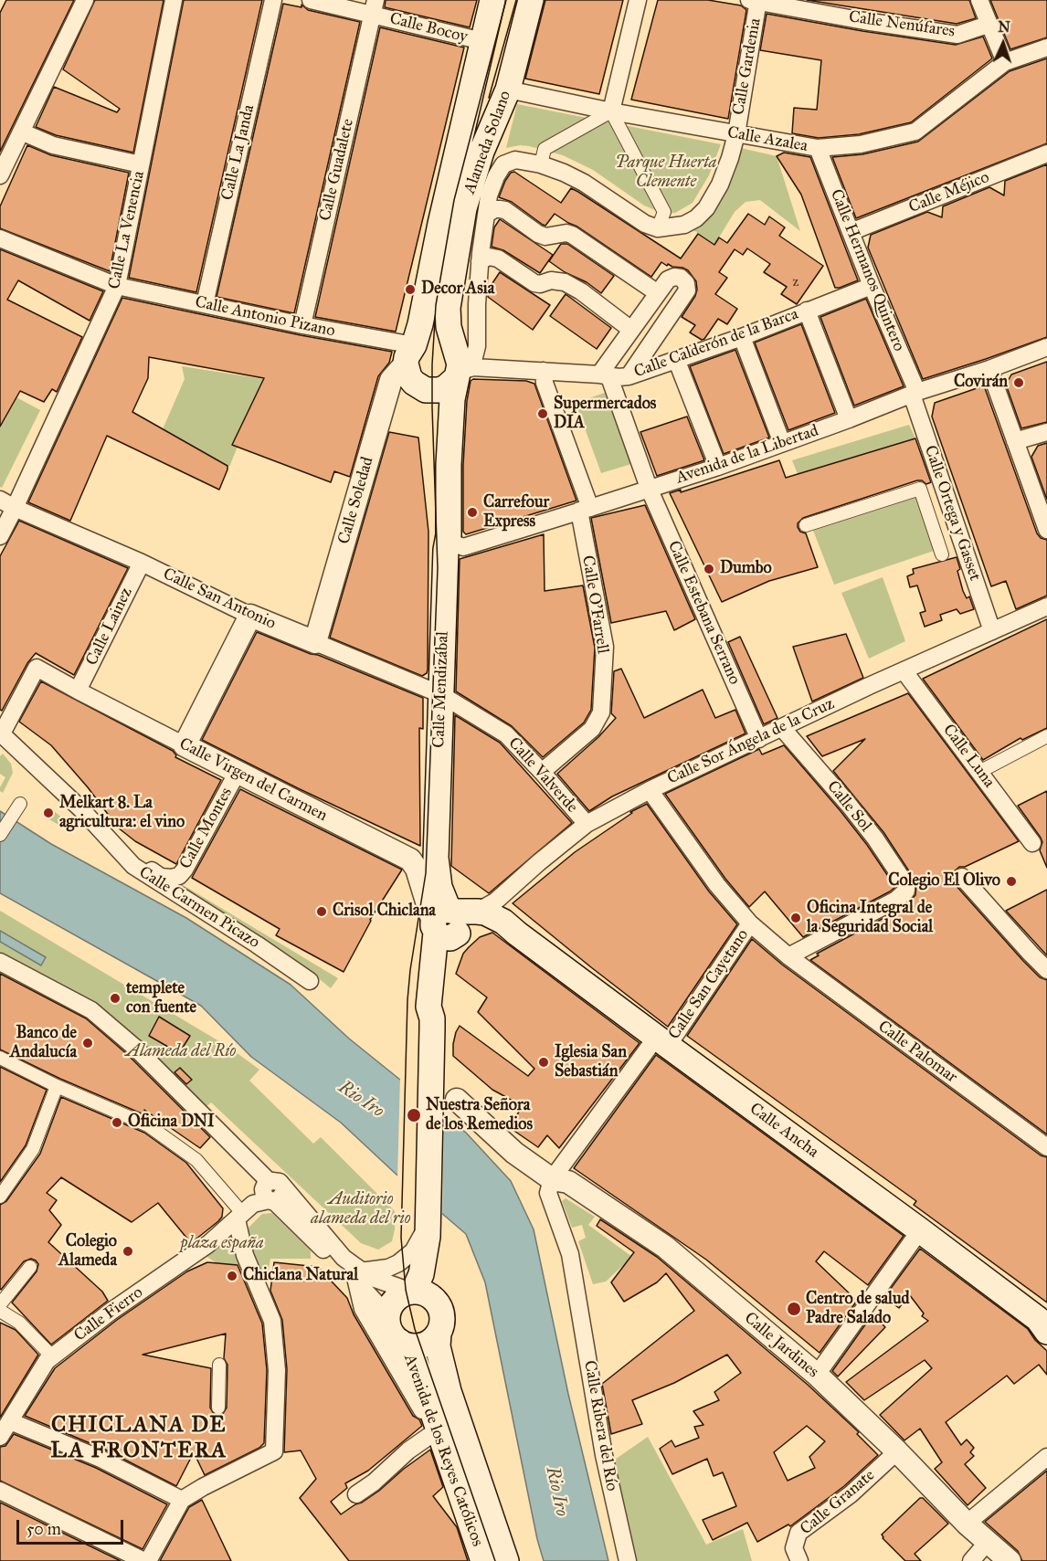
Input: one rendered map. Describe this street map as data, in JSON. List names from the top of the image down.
{
  "streets": {
    "main road": [
      "Alameda Solano",
      "Calle Mendizábal",
      "Calle Ancha",
      "Avenida de los Reyes Católicos"
    ],
    "street": [
      "Calle Nenúfares",
      "Calle Bocoy",
      "Calle Gardenia",
      "Calle Azalea",
      "Calle La Janda",
      "Calle Guadalete",
      "Calle Méjico",
      "Calle La Venencia",
      "Calle Hermanos Quintero",
      "Calle Antonio Pizano",
      "Calle Calderón de la Barca",
      "Avenida de la Libertad",
      "Calle Soledad",
      "Calle Ortega y Gasset",
      "Calle San Antonio",
      "Calle O'Farrell",
      "Calle Estebana Serrano",
      "Calle Lainez",
      "Calle Sor Ángela de la Cruz",
      "Calle Luna",
      "Calle Valverde",
      "Calle Virgen del Carmen",
      "Calle Sol",
      "Calle Montes",
      "Calle Carmen Picazo",
      "Calle San Cayetano",
      "Calle Palomar",
      "Calle Fierro",
      "Calle Jardines",
      "Calle Ribera del Río",
      "Calle Granate"
    ]
  },
  "crossings": [
    ["Calle Nenúfares", "Calle Gardenia"],
    ["Calle Bocoy", "Alameda Solano"],
    ["Calle Bocoy", "Calle Guadalete"],
    ["Calle Gardenia", "Calle Azalea"],
    ["Calle Azalea", "Alameda Solano"],
    ["Calle Azalea", "Calle Hermanos Quintero"],
    ["Alameda Solano", "Calle Antonio Pizano"],
    ["Alameda Solano", "Calle Calderón de la Barca"],
    ["Alameda Solano", "Avenida de la Libertad"],
    ["Alameda Solano", "Calle Soledad"],
    ["Alameda Solano", "Calle Mendizábal"],
    ["Calle La Janda", "Calle Antonio Pizano"],
    ["Calle Guadalete", "Calle Antonio Pizano"],
    ["Calle Méjico", "Calle Hermanos Quintero"],
    ["Calle La Venencia", "Calle Antonio Pizano"],
    ["Calle La Venencia", "Calle San Antonio"],
    ["Calle Hermanos Quintero", "Calle Calderón de la Barca"],
    ["Calle Hermanos Quintero", "Avenida de la Libertad"],
    ["Calle Hermanos Quintero", "Calle Ortega y Gasset"],
    ["Calle Antonio Pizano", "Calle Calderón de la Barca"],
    ["Calle Antonio Pizano", "Calle Soledad"],
    ["Calle Calderón de la Barca", "Calle Soledad"],
    ["Calle Calderón de la Barca", "Calle O'Farrell"],
    ["Calle Calderón de la Barca", "Calle Estebana Serrano"],
    ["Avenida de la Libertad", "Calle Ortega y Gasset"],
    ["Avenida de la Libertad", "Calle O'Farrell"],
    ["Avenida de la Libertad", "Calle Estebana Serrano"],
    ["Avenida de la Libertad", "Calle Mendizábal"],
    ["Calle Soledad", "Calle San Antonio"],
    ["Calle Ortega y Gasset", "Calle Sor Ángela de la Cruz"],
    ["Calle San Antonio", "Calle Lainez"],
    ["Calle San Antonio", "Calle Mendizábal"],
    ["Calle San Antonio", "Calle Valverde"],
    ["Calle O'Farrell", "Calle Valverde"],
    ["Calle Estebana Serrano", "Calle Sor Ángela de la Cruz"],
    ["Calle Lainez", "Calle Virgen del Carmen"],
    ["Calle Mendizábal", "Calle Sor Ángela de la Cruz"],
    ["Calle Mendizábal", "Calle Valverde"],
    ["Calle Mendizábal", "Calle Virgen del Carmen"],
    ["Calle Mendizábal", "Calle Ancha"],
    ["Calle Sor Ángela de la Cruz", "Calle Luna"],
    ["Calle Sor Ángela de la Cruz", "Calle Valverde"],
    ["Calle Sor Ángela de la Cruz", "Calle Virgen del Carmen"],
    ["Calle Sor Ángela de la Cruz", "Calle Sol"],
    ["Calle Sor Ángela de la Cruz", "Calle Palomar"],
    ["Calle Sor Ángela de la Cruz", "Calle Ancha"],
    ["Calle Virgen del Carmen", "Calle Montes"],
    ["Calle Virgen del Carmen", "Calle Carmen Picazo"],
    ["Calle Virgen del Carmen", "Calle Ancha"],
    ["Calle Sol", "Calle Palomar"],
    ["Calle Montes", "Calle Carmen Picazo"],
    ["Calle San Cayetano", "Calle Palomar"],
    ["Calle San Cayetano", "Calle Ancha"],
    ["Calle San Cayetano", "Calle Jardines"],
    ["Calle San Cayetano", "Calle Ribera del Río"],
    ["Calle Jardines", "Calle Ribera del Río"],
    ["Calle Jardines", "Calle Granate"]
  ],
  "districts": ["CHICLANA DE LA FRONTERA"],
  "water": ["Rio Iro"],
  "parks": [
    "Parque Huerta Clemente",
    "Alameda del Río",
    "Auditorio alameda del rio",
    "plaza españa"
  ],
  "places": [
    "Decor Asia",
    "Covirán",
    "Supermercados DIA",
    "Carrefour Express",
    "Dumbo",
    "Melkart 8. La agricultura: el vino",
    "Colegio El Olivo",
    "Crisol Chiclana",
    "Oficina Integral de la Seguridad Social",
    "templete con fuente",
    "Banco de Andalucía",
    "Iglesia San Sebastián",
    "Nuestra Señora de los Remedios",
    "Oficina DNI",
    "Colegio Alameda",
    "Chiclana Natural",
    "Centro de salud Padre Salado"
  ],
  "house_numbers": ["z"],
  "scale_bar": "50 m",
  "north": "top"
}
